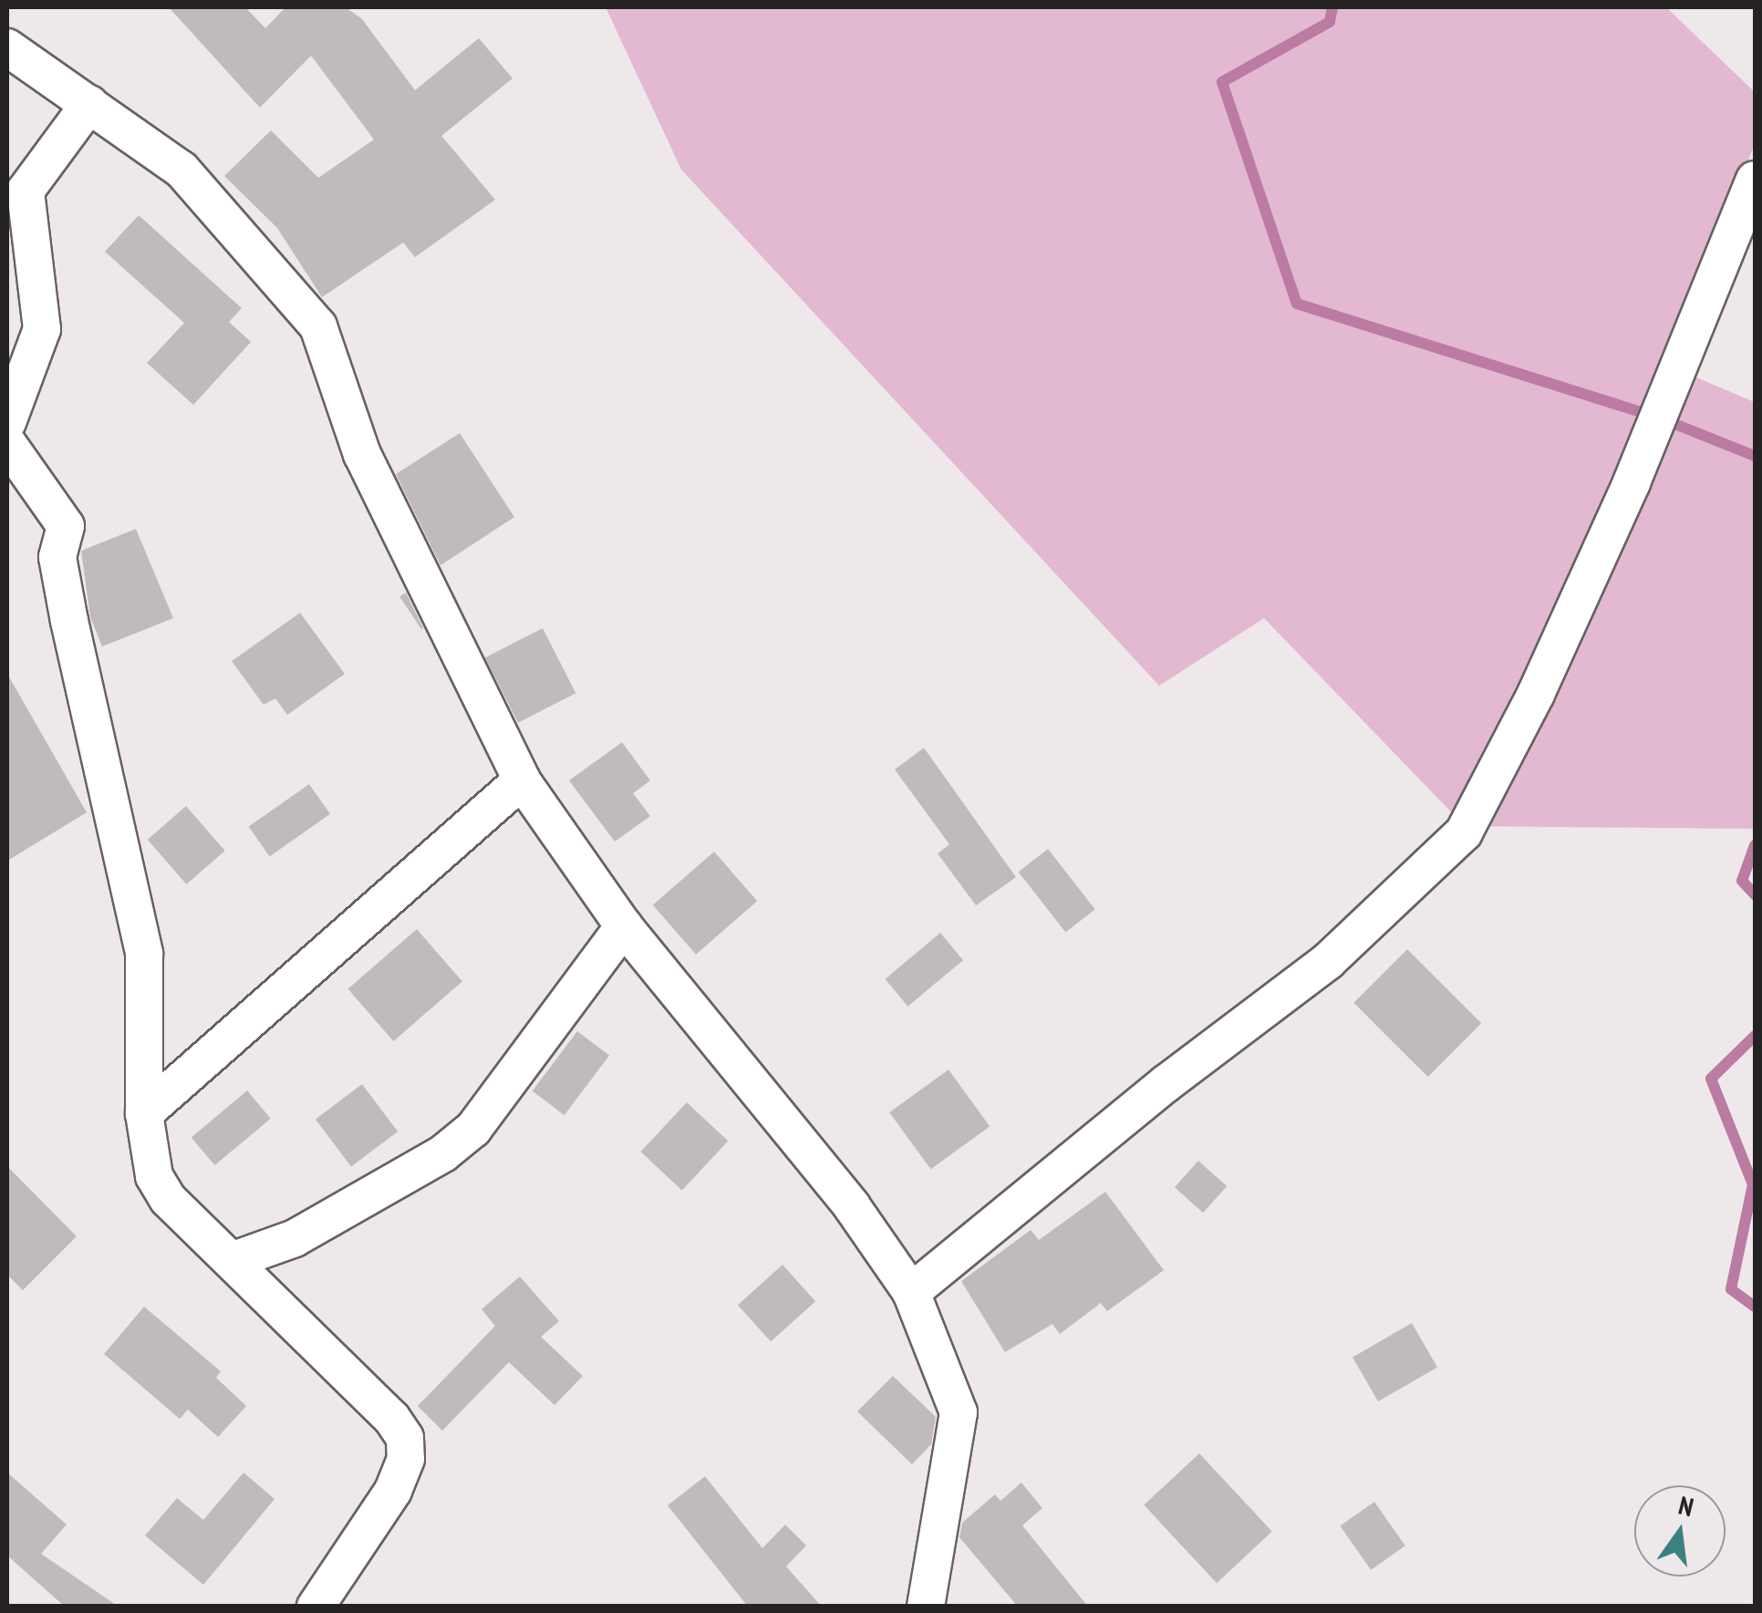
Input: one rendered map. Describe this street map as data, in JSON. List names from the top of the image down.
{
  "north": "top"
}
